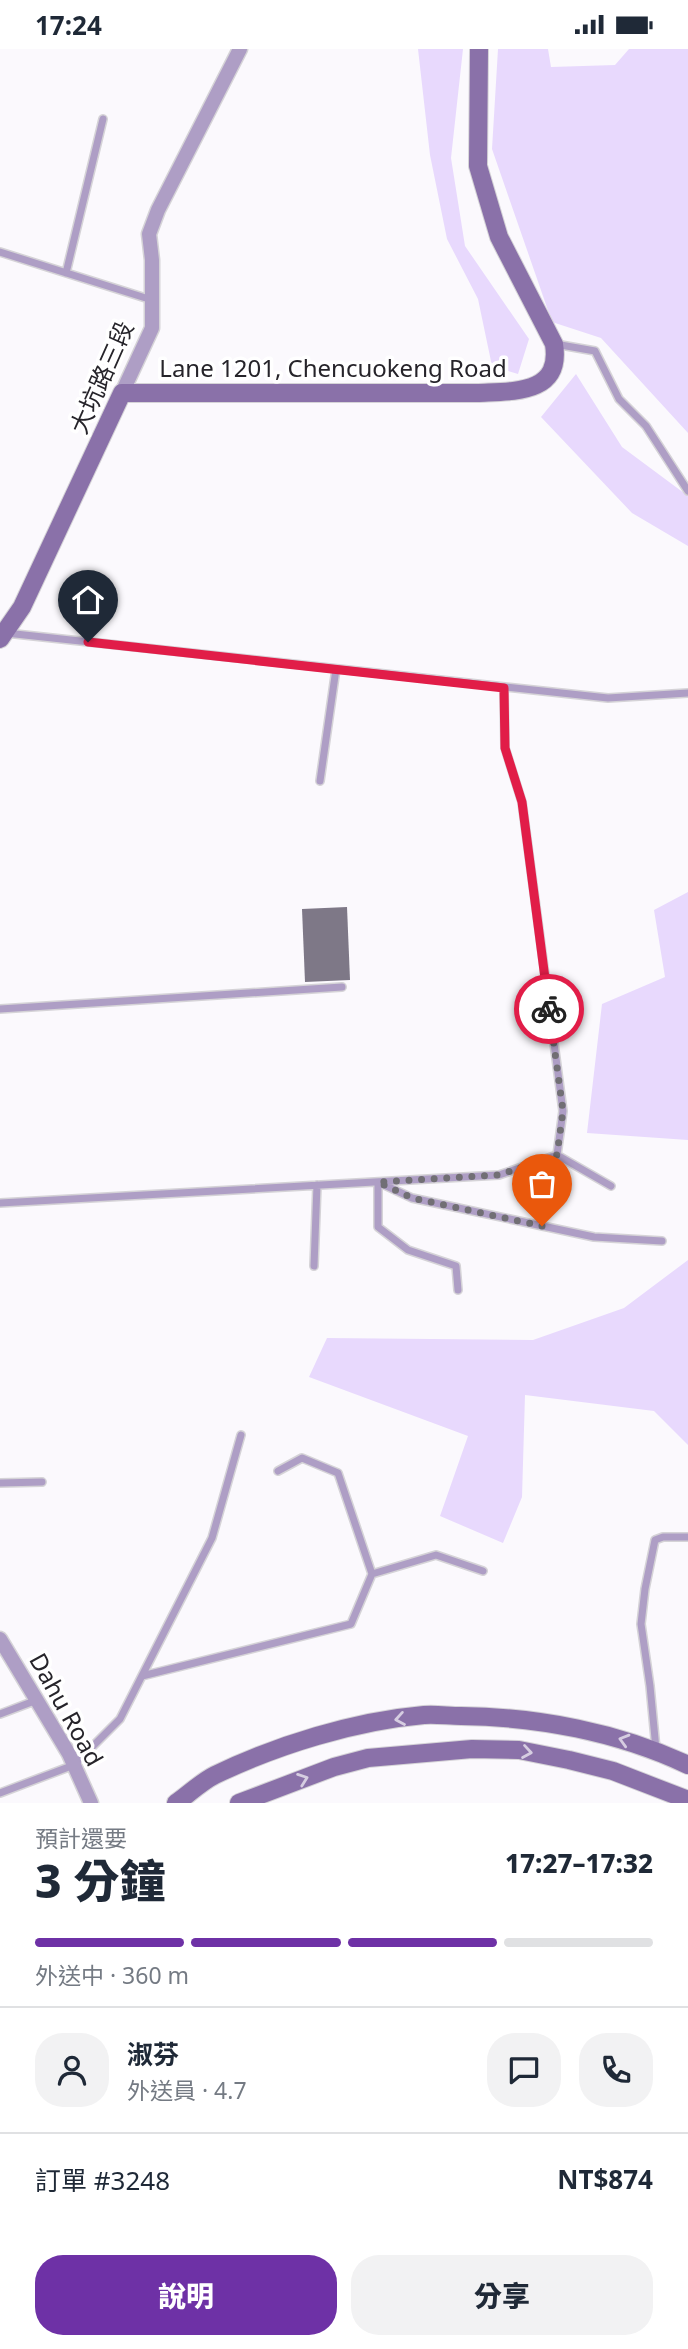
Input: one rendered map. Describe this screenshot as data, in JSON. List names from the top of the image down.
{
  "streets": {
    "street": ["Lane 1201, Chencuokeng Road", "大坑路三段", "Dahu Road"]
  },
  "crossings": [
    ["Lane 1201, Chencuokeng Road", "大坑路三段"]
  ],
  "page": {
    "status": "17:24",
    "heading": ["3 分鐘", "預計還要", "17:27–17:32"],
    "panel": [
      "淑芬",
      "外送員 · 4.7",
      "訂單 #3248",
      "NT$874"
    ],
    "bar": "外送中 · 360 m",
    "buttons": ["說明", "分享"]
  }
}
